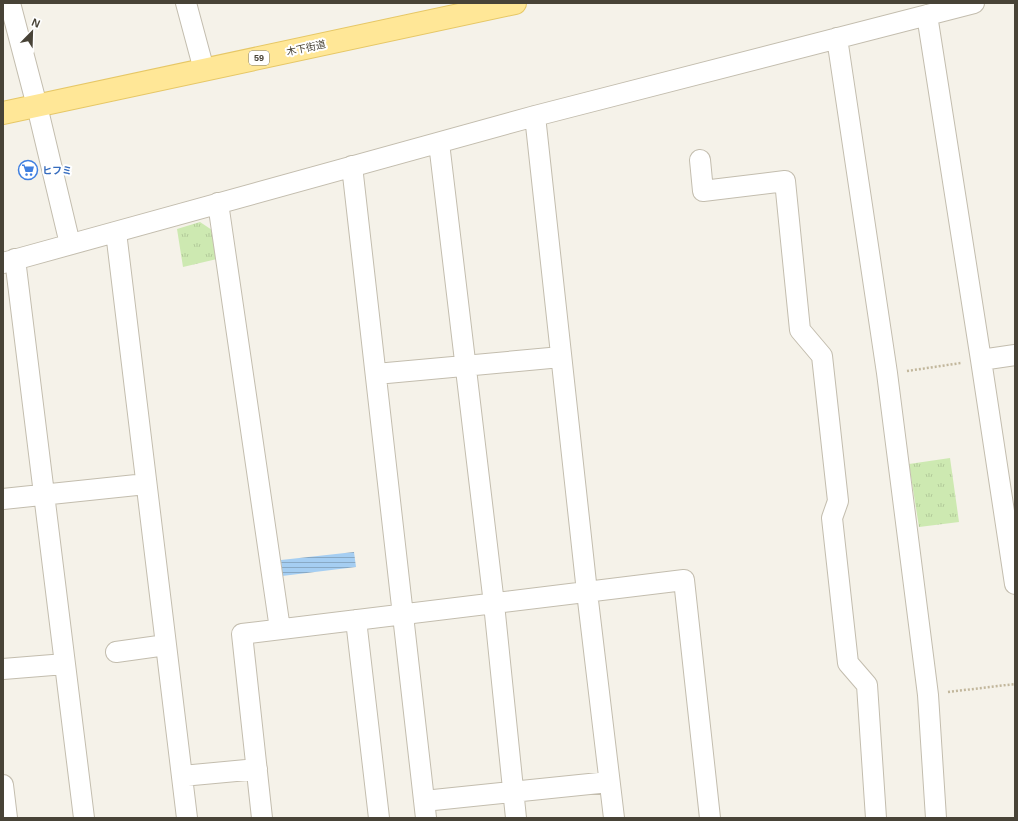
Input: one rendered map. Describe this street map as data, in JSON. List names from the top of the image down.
{
  "streets": {
    "main road": ["木下街道", "59"]
  },
  "places": {
    "supermarket": ["ヒフミ"]
  },
  "north": "top right"
}
